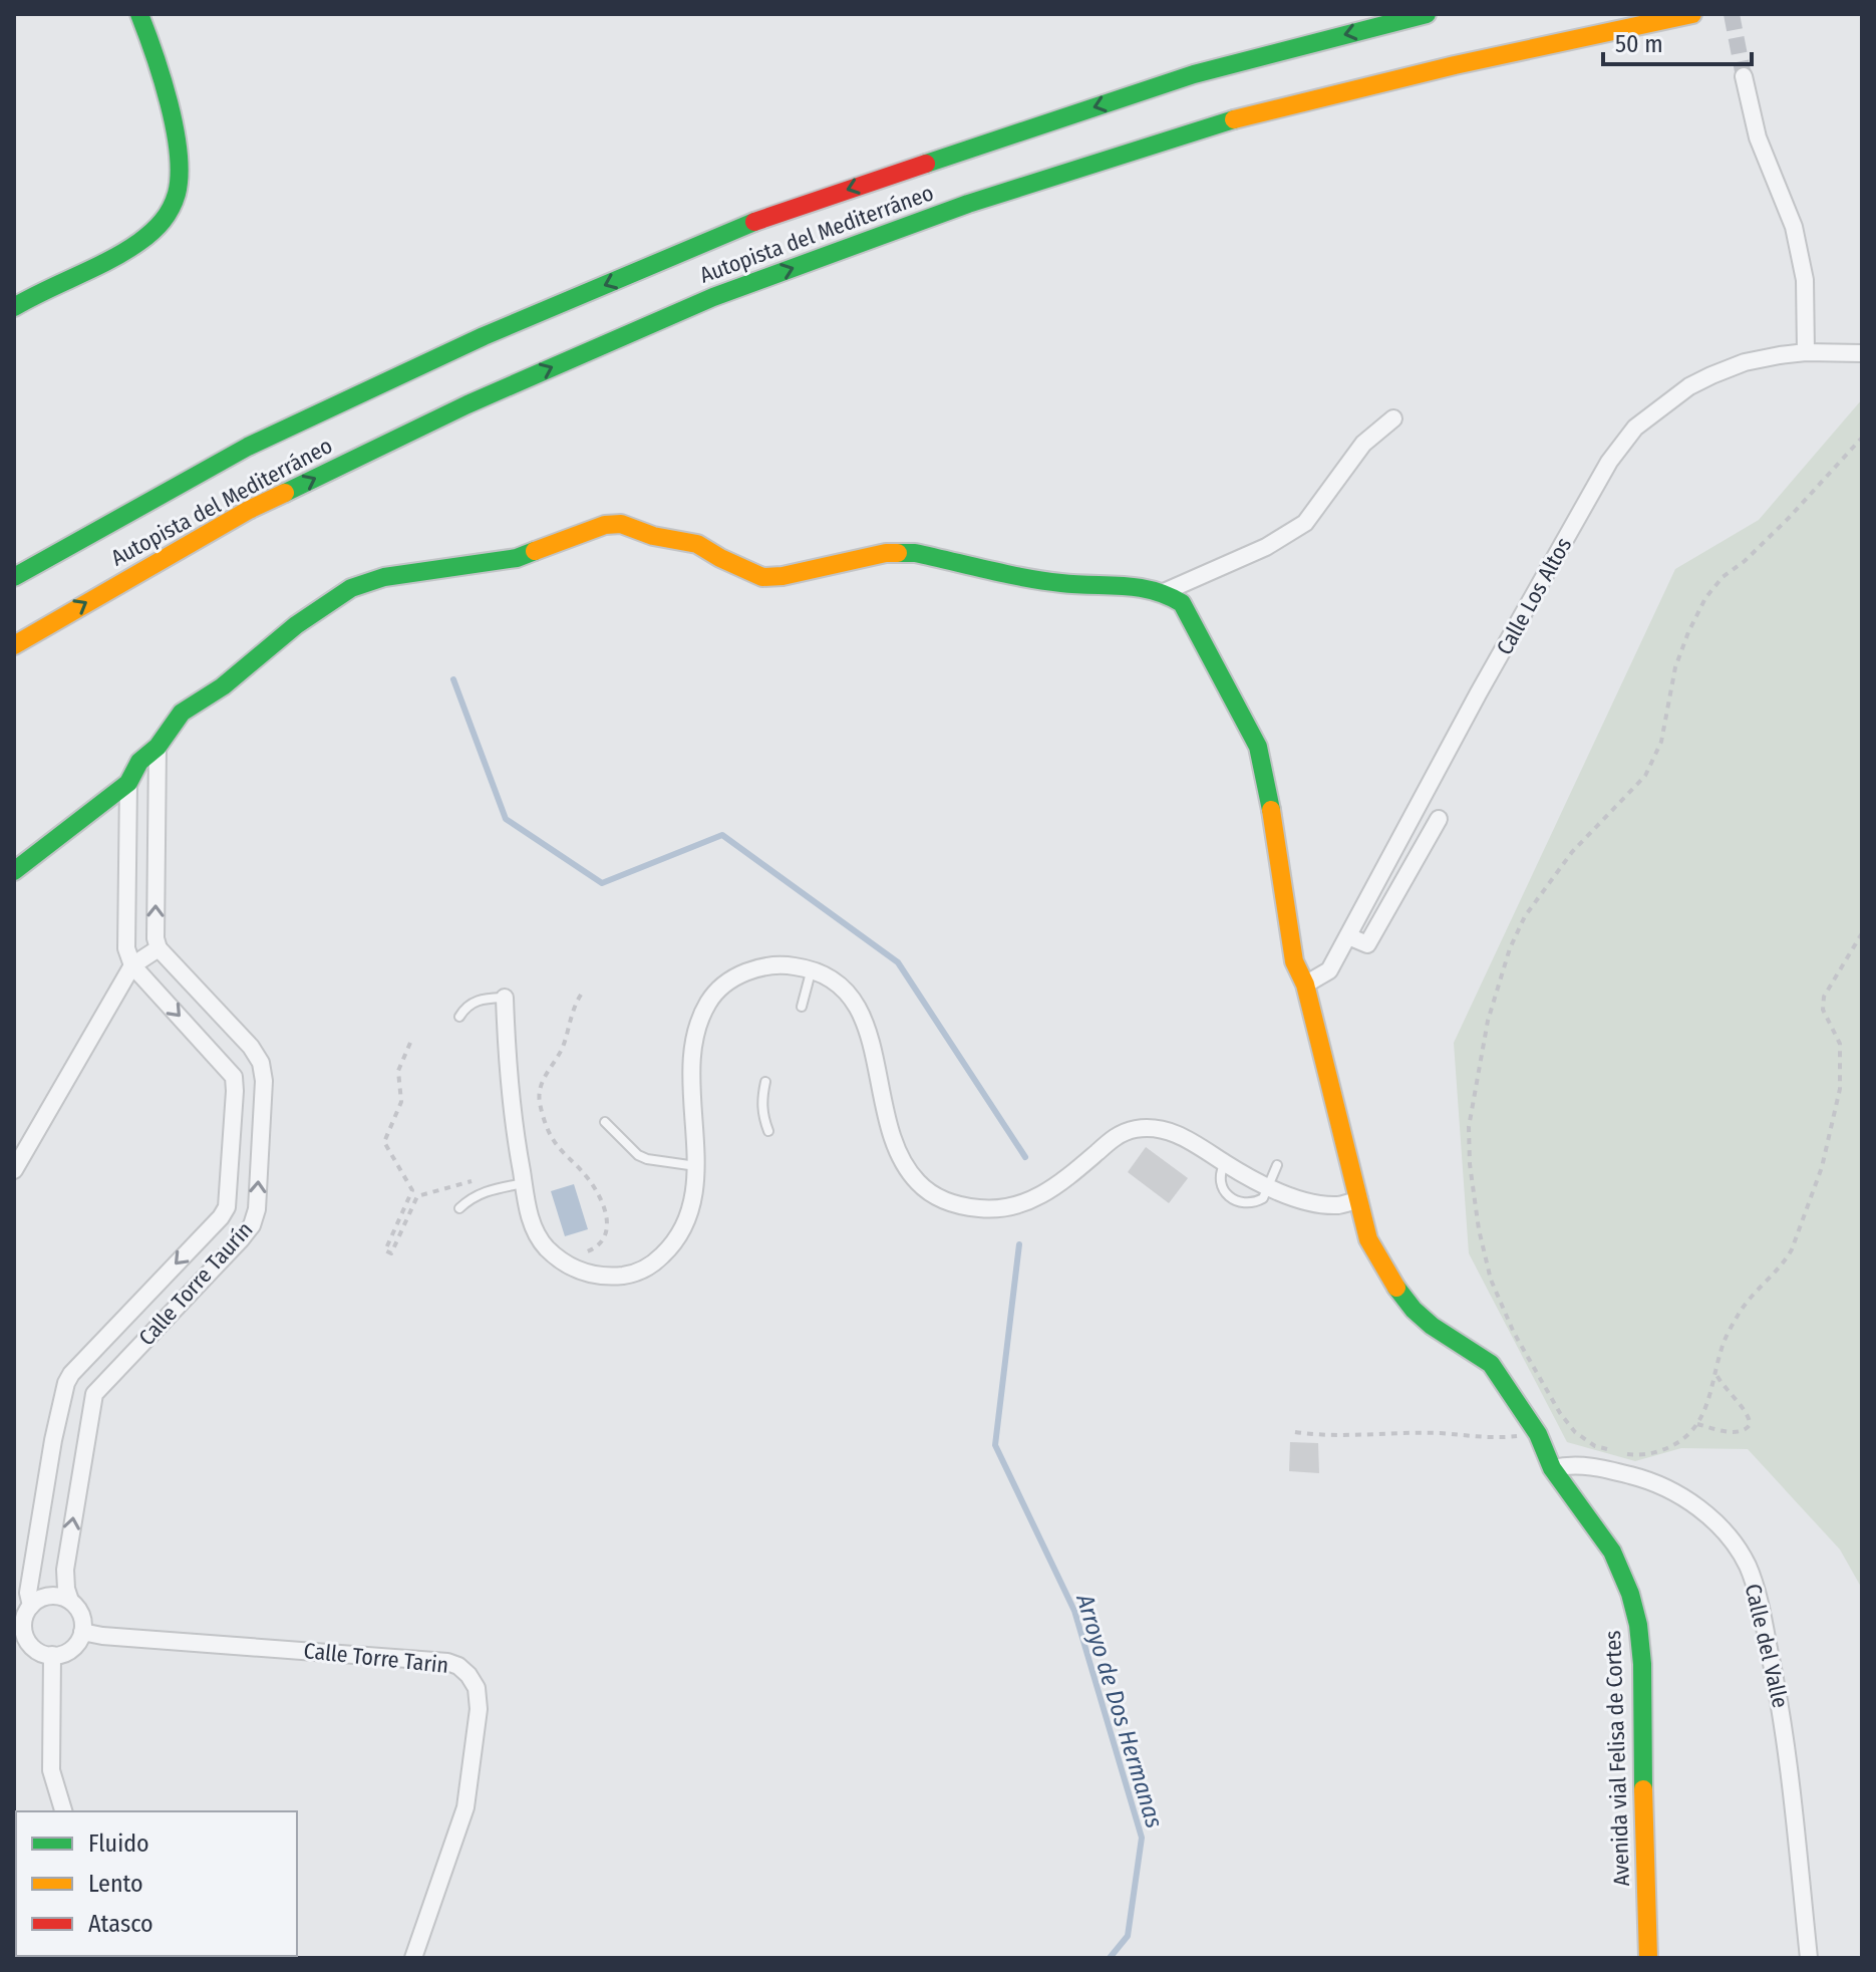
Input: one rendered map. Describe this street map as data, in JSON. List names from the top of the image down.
{
  "streets": {
    "main road": ["Autopista del Mediterráneo", "Avenida vial Felisa de Cortes"],
    "street": [
      "Calle Los Altos",
      "Calle Torre Taurín",
      "Calle del Valle",
      "Calle Torre Tarin"
    ]
  },
  "crossings": [
    ["Calle Los Altos", "Avenida vial Felisa de Cortes"],
    ["Calle Torre Taurín", "Calle Torre Tarin"],
    ["Calle del Valle", "Avenida vial Felisa de Cortes"]
  ],
  "water": ["Arroyo de Dos Hermanas"],
  "legend": ["Fluido", "Lento", "Atasco"],
  "scale_bar": "50 m"
}
